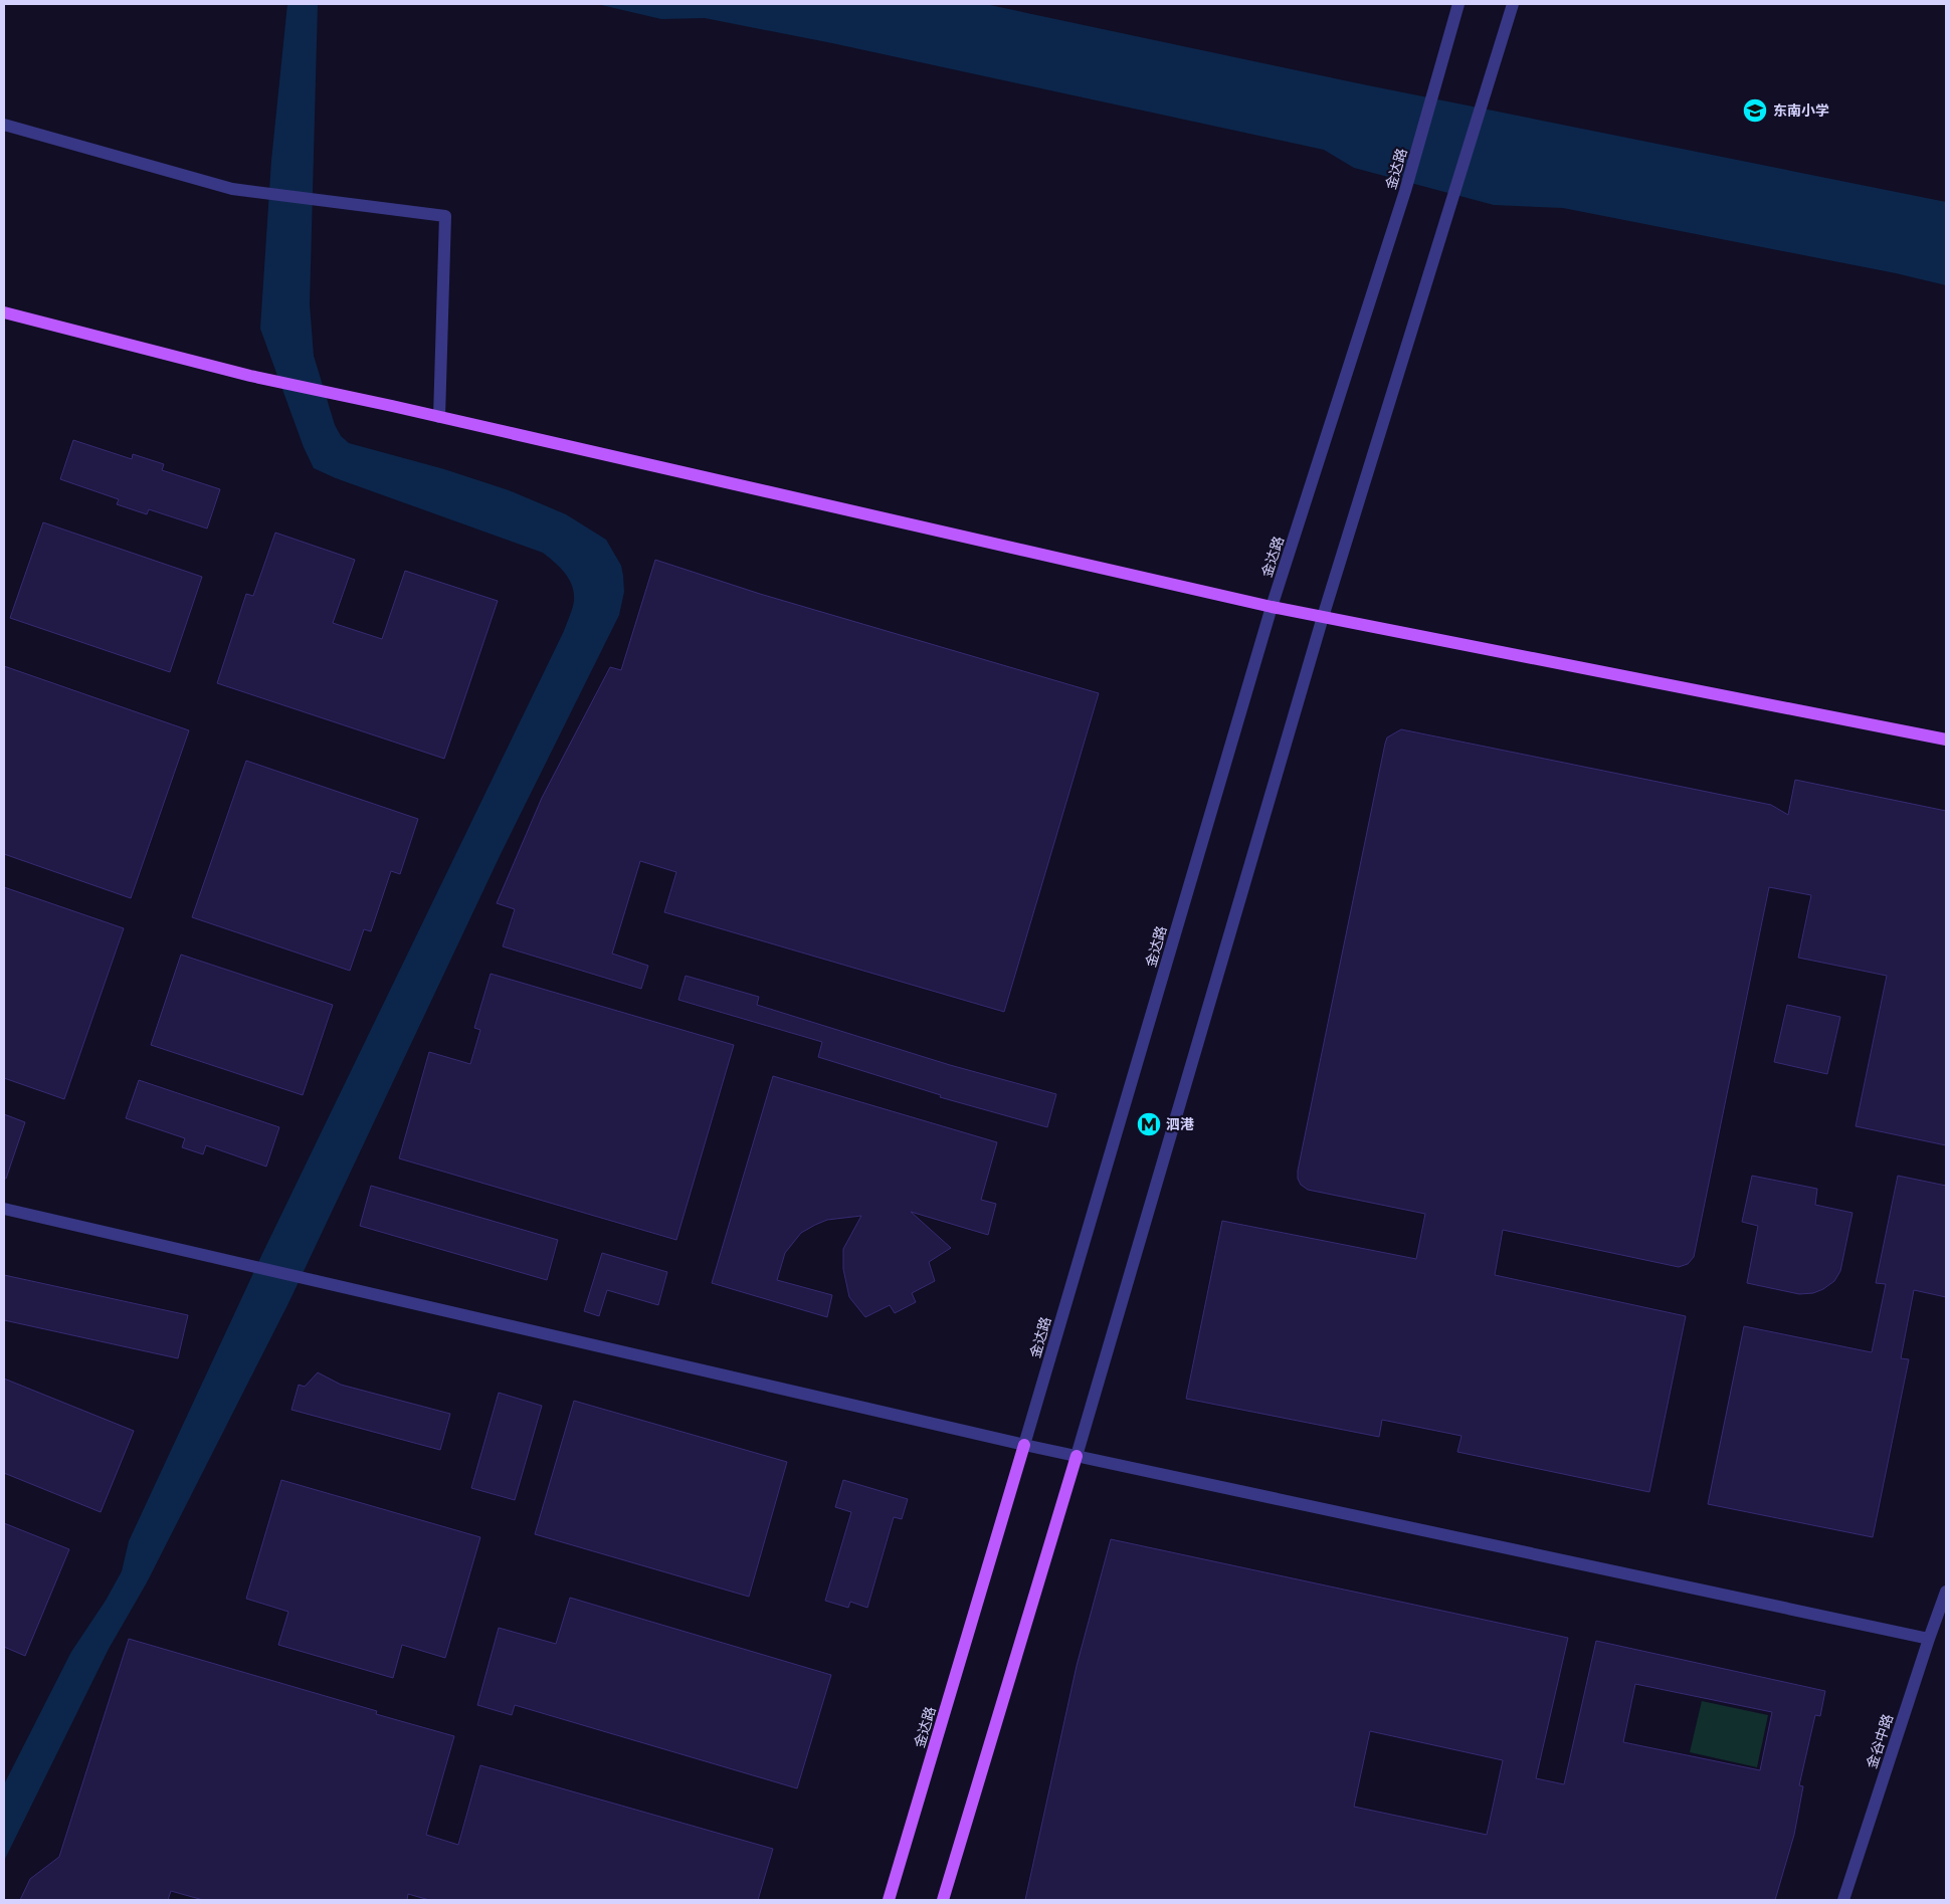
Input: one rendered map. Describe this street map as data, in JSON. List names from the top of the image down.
{
  "streets": {
    "main road": ["金达路"],
    "street": ["金谷中路"]
  },
  "places": {
    "school or university": ["东南小学"],
    "metro station": ["泗港"]
  }
}
